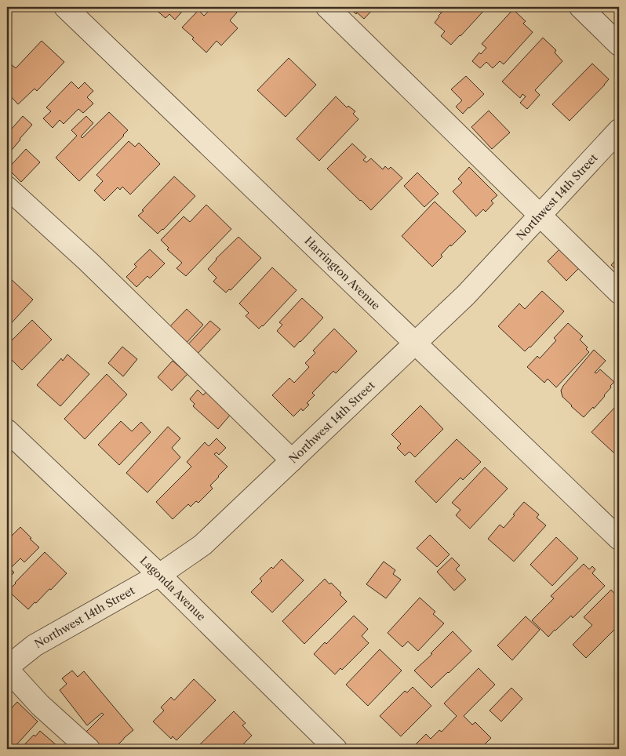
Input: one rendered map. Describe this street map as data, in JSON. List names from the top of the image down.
{
  "streets": {
    "street": ["Northwest 14th Street", "Harrington Avenue", "Lagonda Avenue"]
  },
  "crossings": [
    ["Northwest 14th Street", "Harrington Avenue"],
    ["Northwest 14th Street", "Lagonda Avenue"]
  ]
}
